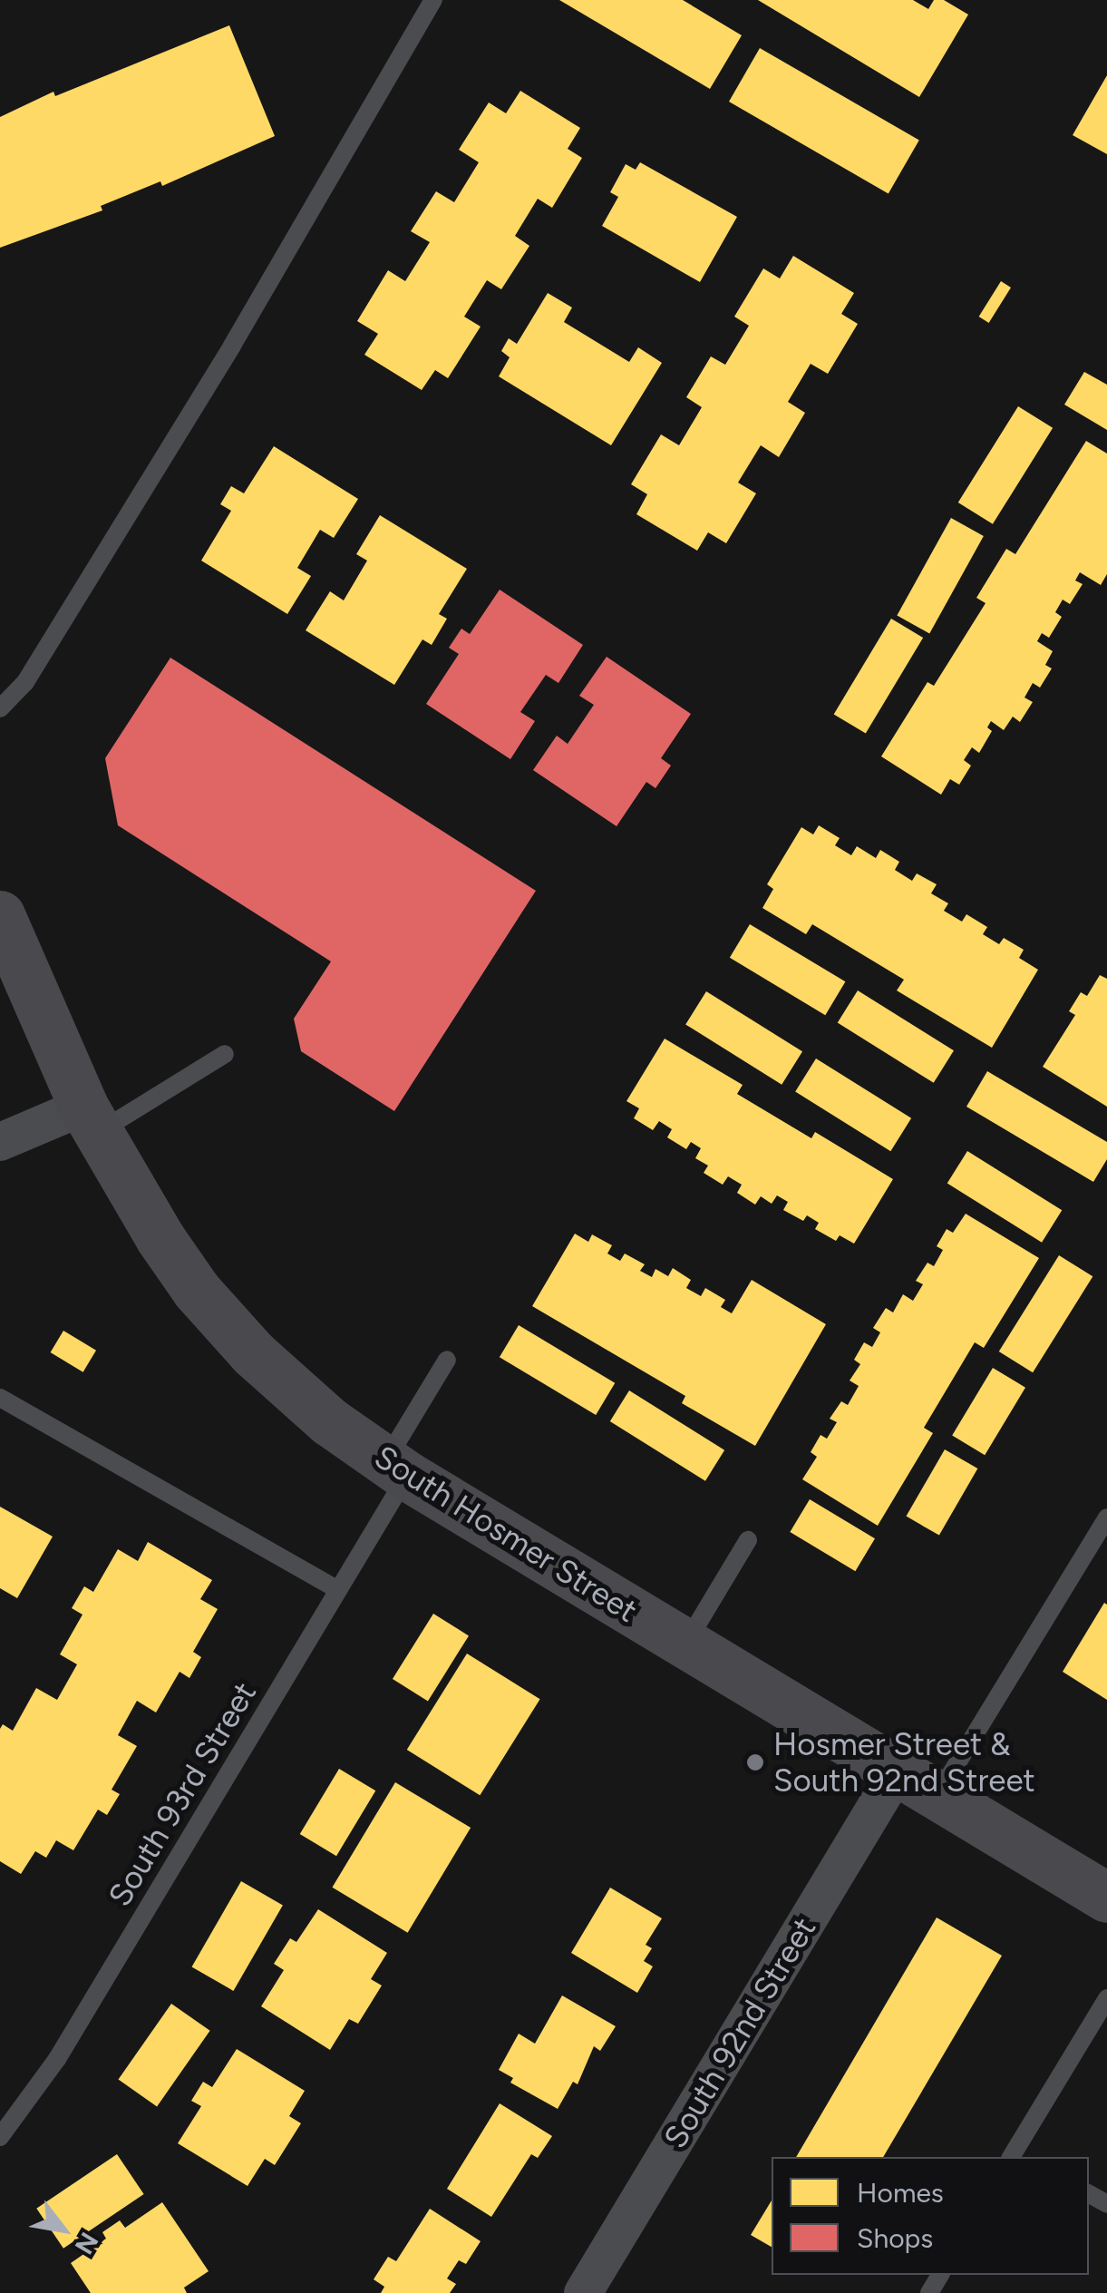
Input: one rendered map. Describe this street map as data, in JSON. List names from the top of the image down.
{
  "streets": {
    "main road": ["South Hosmer Street"],
    "street": ["South 92nd Street"],
    "lane": ["South 93rd Street"]
  },
  "crossings": [
    ["South Hosmer Street", "South 93rd Street"],
    ["South Hosmer Street", "South 92nd Street"]
  ],
  "places": ["Hosmer Street & South 92nd Street"],
  "legend": ["Homes", "Shops"],
  "north": "bottom right"
}
